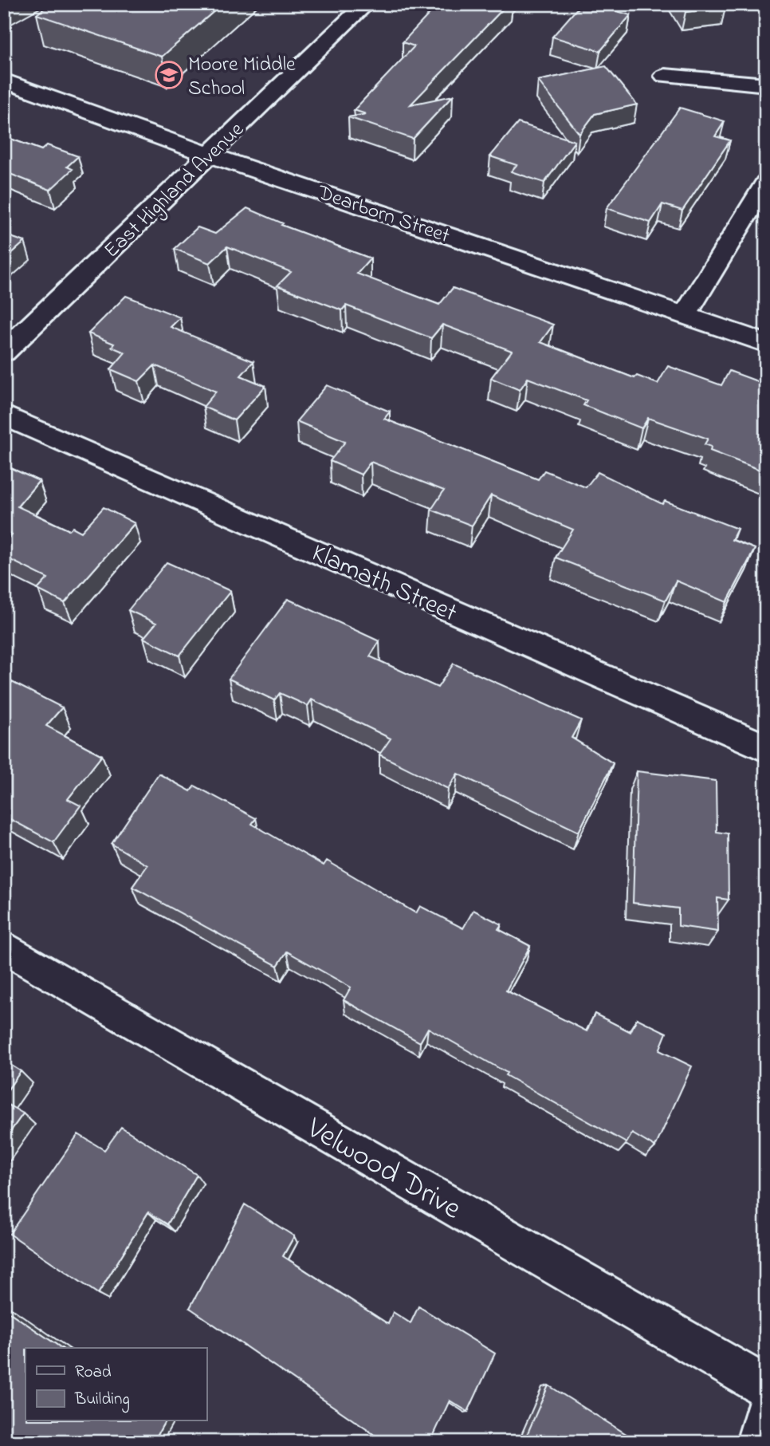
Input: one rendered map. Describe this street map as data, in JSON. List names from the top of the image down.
{
  "streets": {
    "street": [
      "East Highland Avenue",
      "Dearborn Street",
      "Klamath Street",
      "Velwood Drive"
    ]
  },
  "crossings": [
    ["East Highland Avenue", "Dearborn Street"]
  ],
  "places": {
    "school or university": ["Moore Middle School"]
  },
  "legend": ["Road", "Building"]
}
